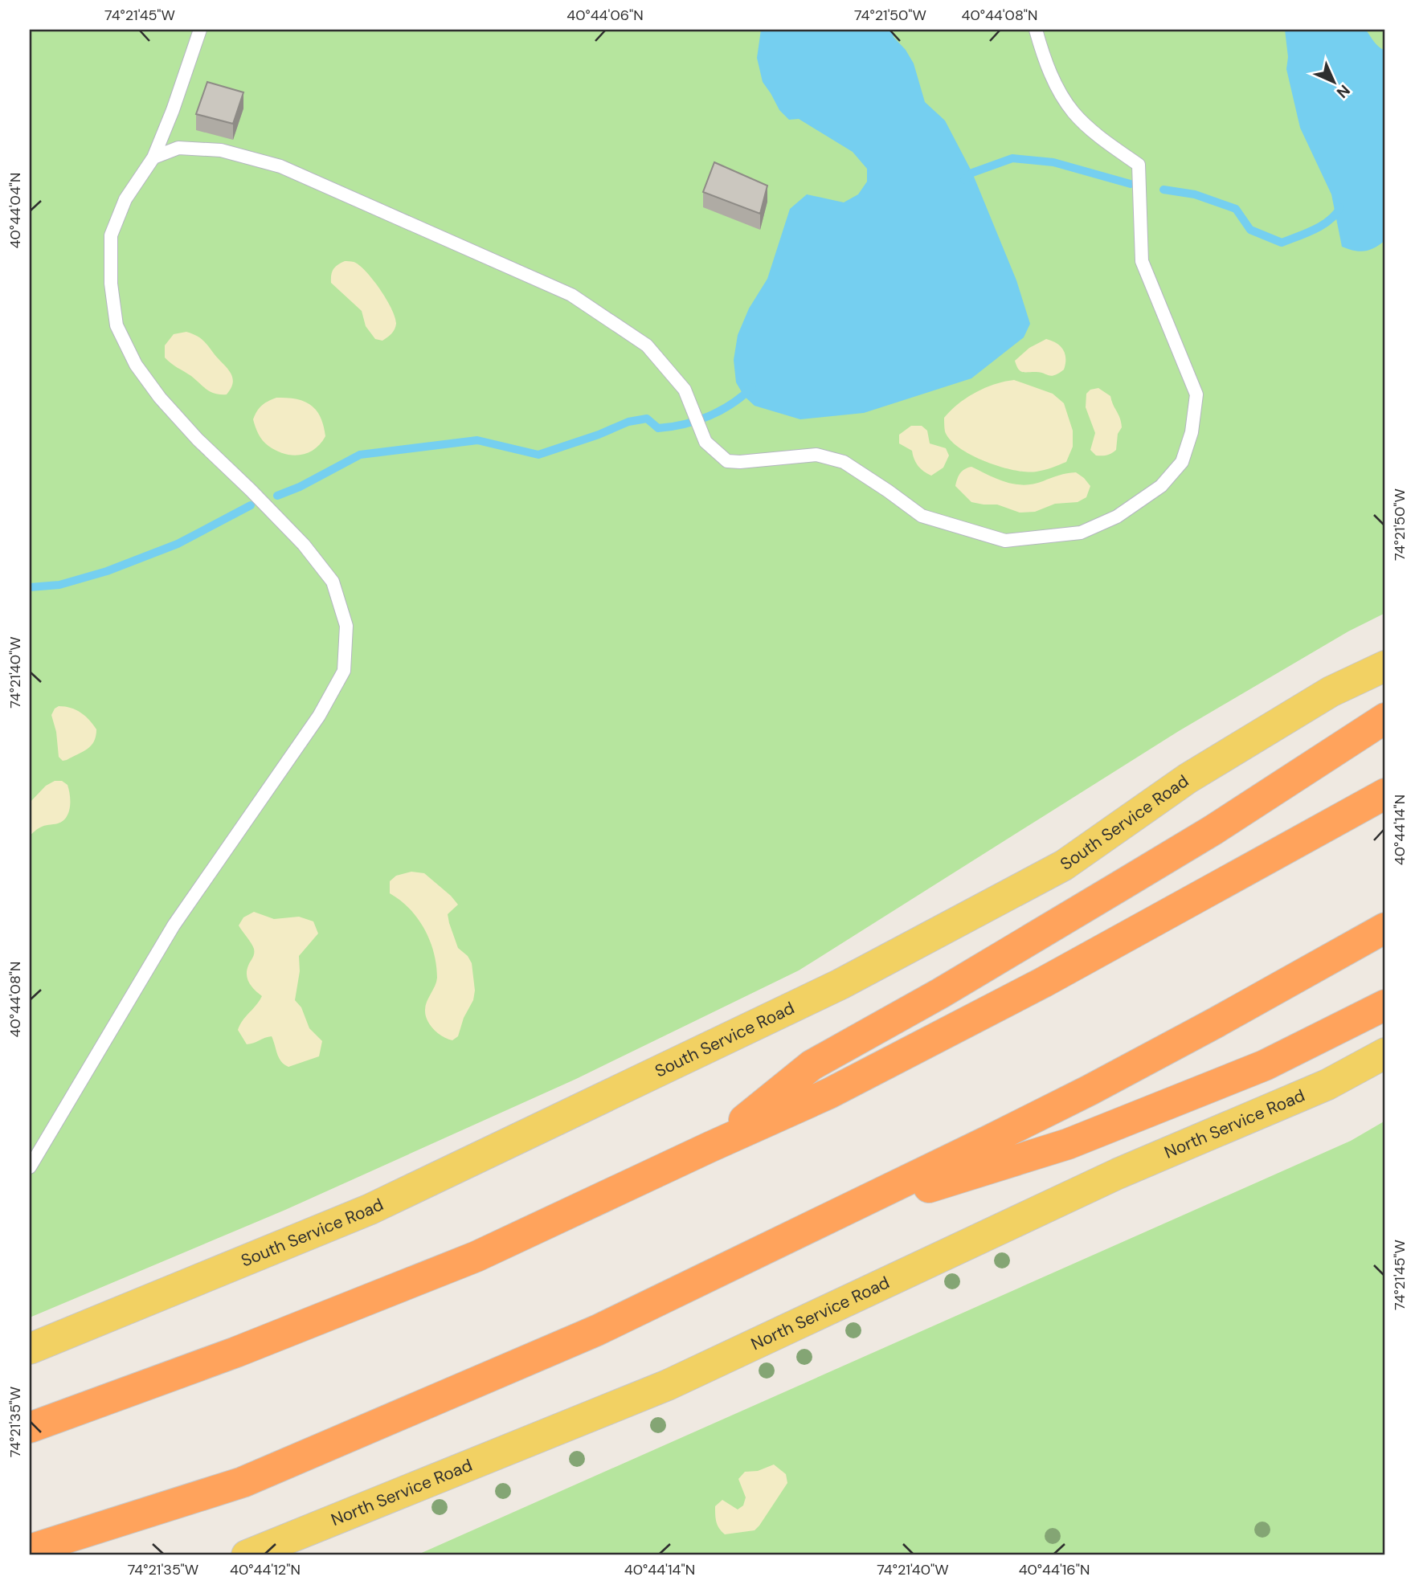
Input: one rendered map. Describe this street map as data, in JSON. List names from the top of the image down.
{
  "streets": {
    "main road": ["South Service Road", "North Service Road"]
  },
  "north": "bottom right",
  "coordinates": [
    "74°21'45\"W",
    "40°44'06\"N",
    "74°21'50\"W",
    "40°44'08\"N",
    "40°44'04\"N",
    "74°21'40\"W",
    "40°44'14\"N",
    "74°21'35\"W",
    "40°44'12\"N",
    "40°44'16\"N"
  ]
}
